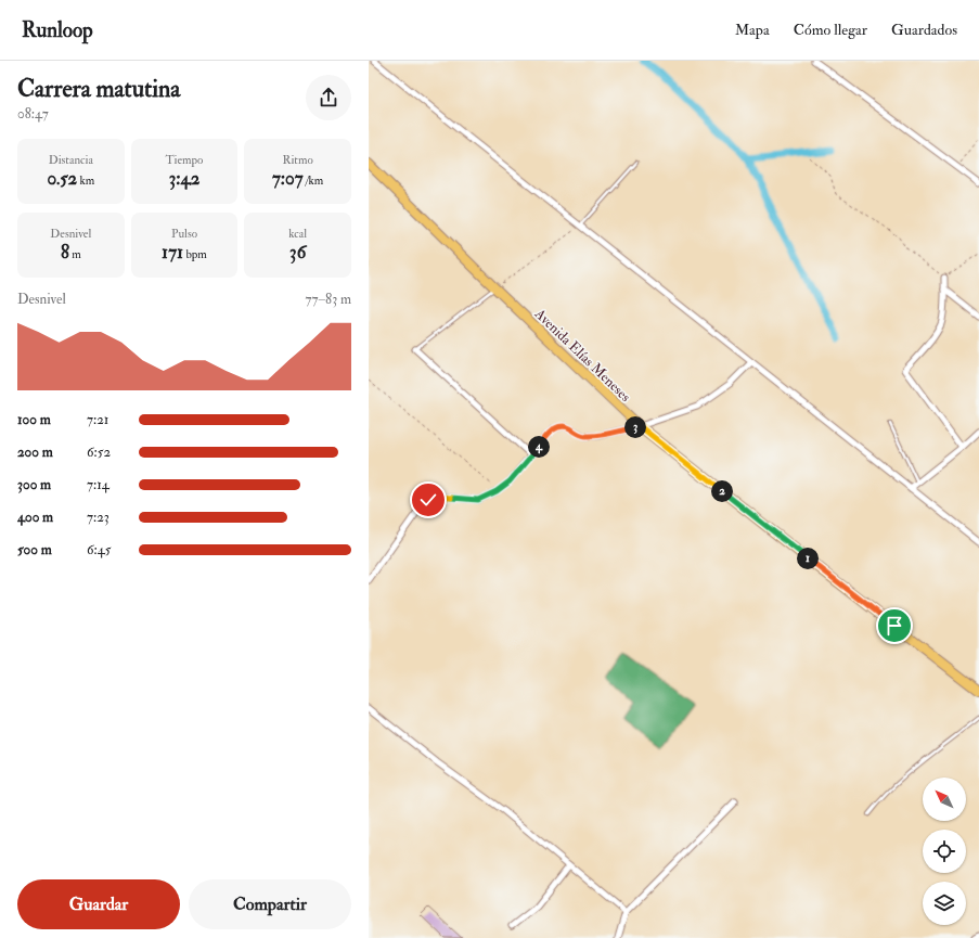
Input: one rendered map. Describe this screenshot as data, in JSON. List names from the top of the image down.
{
  "streets": {
    "main road": ["Avenida Elías Meneses"]
  },
  "north": "top left",
  "page": {
    "header": "Runloop",
    "nav": ["Mapa", "Cómo llegar", "Guardados"],
    "heading": ["Carrera matutina", "08:47"],
    "stats": [
      ["Distancia", "0.52 km"],
      ["Tiempo", "3:42"],
      ["Ritmo", "7:07 /km"],
      ["Desnivel", "8 m"],
      ["Pulso", "171 bpm"],
      ["kcal", "36"]
    ],
    "chart": ["Desnivel", "77–83 m"],
    "list": [
      {
        "name": "100 m",
        "note": "7:21"
      },
      {
        "name": "200 m",
        "note": "6:52"
      },
      {
        "name": "300 m",
        "note": "7:14"
      },
      {
        "name": "400 m",
        "note": "7:23"
      },
      {
        "name": "500 m",
        "note": "6:45"
      }
    ],
    "pins": [
      "3",
      "4",
      "2",
      "1"
    ],
    "buttons": ["Guardar", "Compartir"]
  }
}
